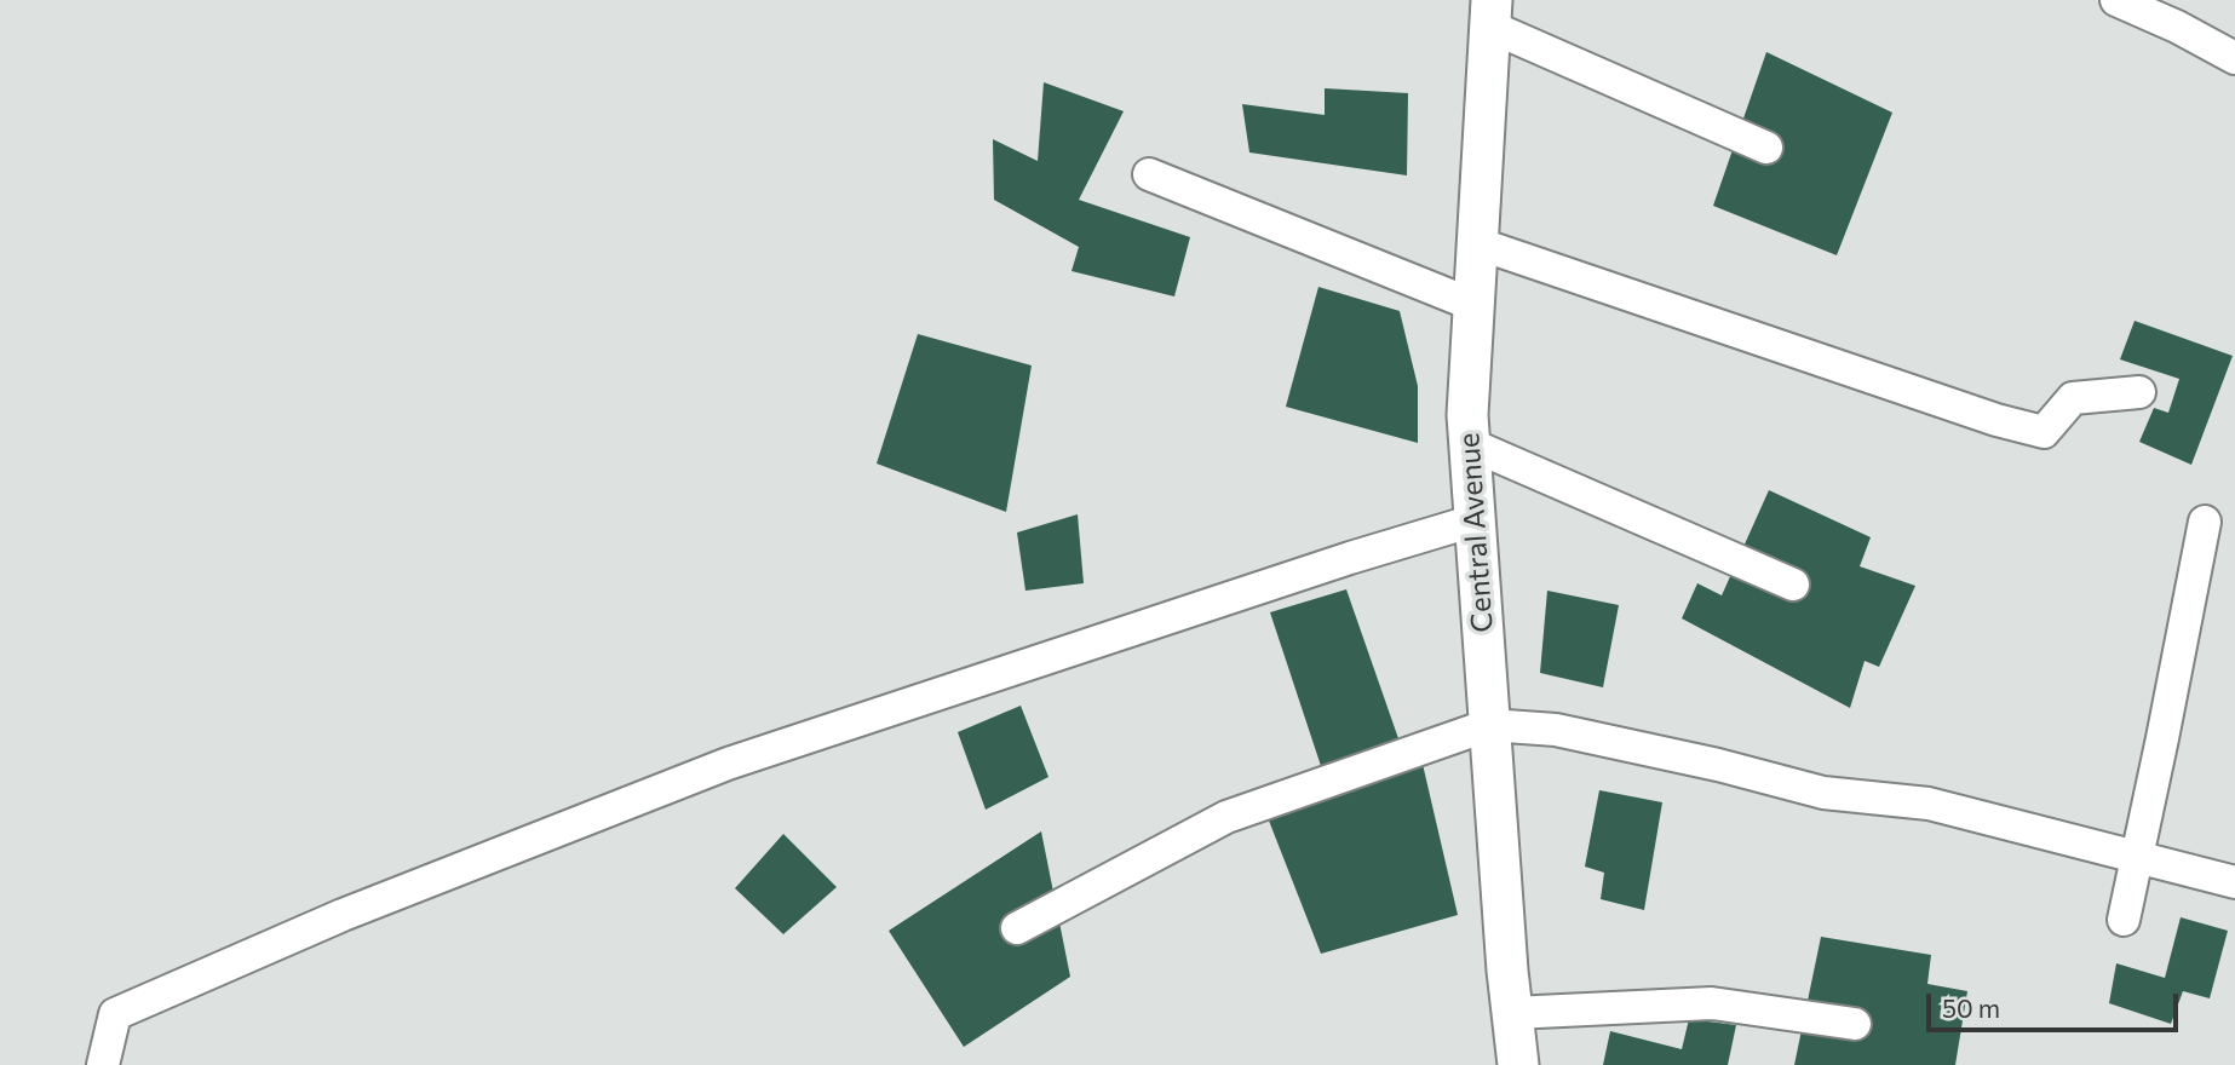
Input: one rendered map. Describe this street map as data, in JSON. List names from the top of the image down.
{
  "streets": {
    "street": ["Central Avenue"]
  },
  "scale_bar": "50 m"
}
